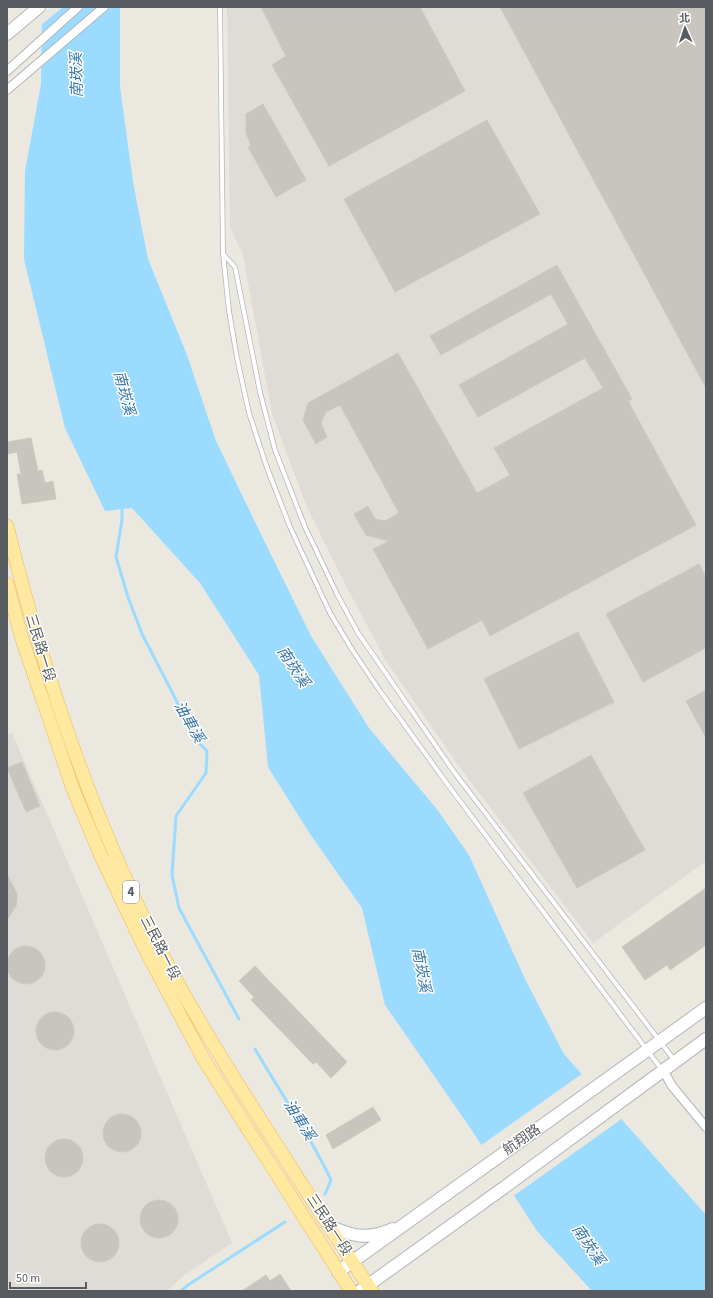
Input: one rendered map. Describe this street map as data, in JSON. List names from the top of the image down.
{
  "streets": {
    "main road": ["三民路一段", "4"],
    "street": ["航翔路"]
  },
  "crossings": [
    ["三民路一段", "航翔路"]
  ],
  "water": ["南崁溪", "油車溪"],
  "scale_bar": "50 m",
  "north": "top"
}
